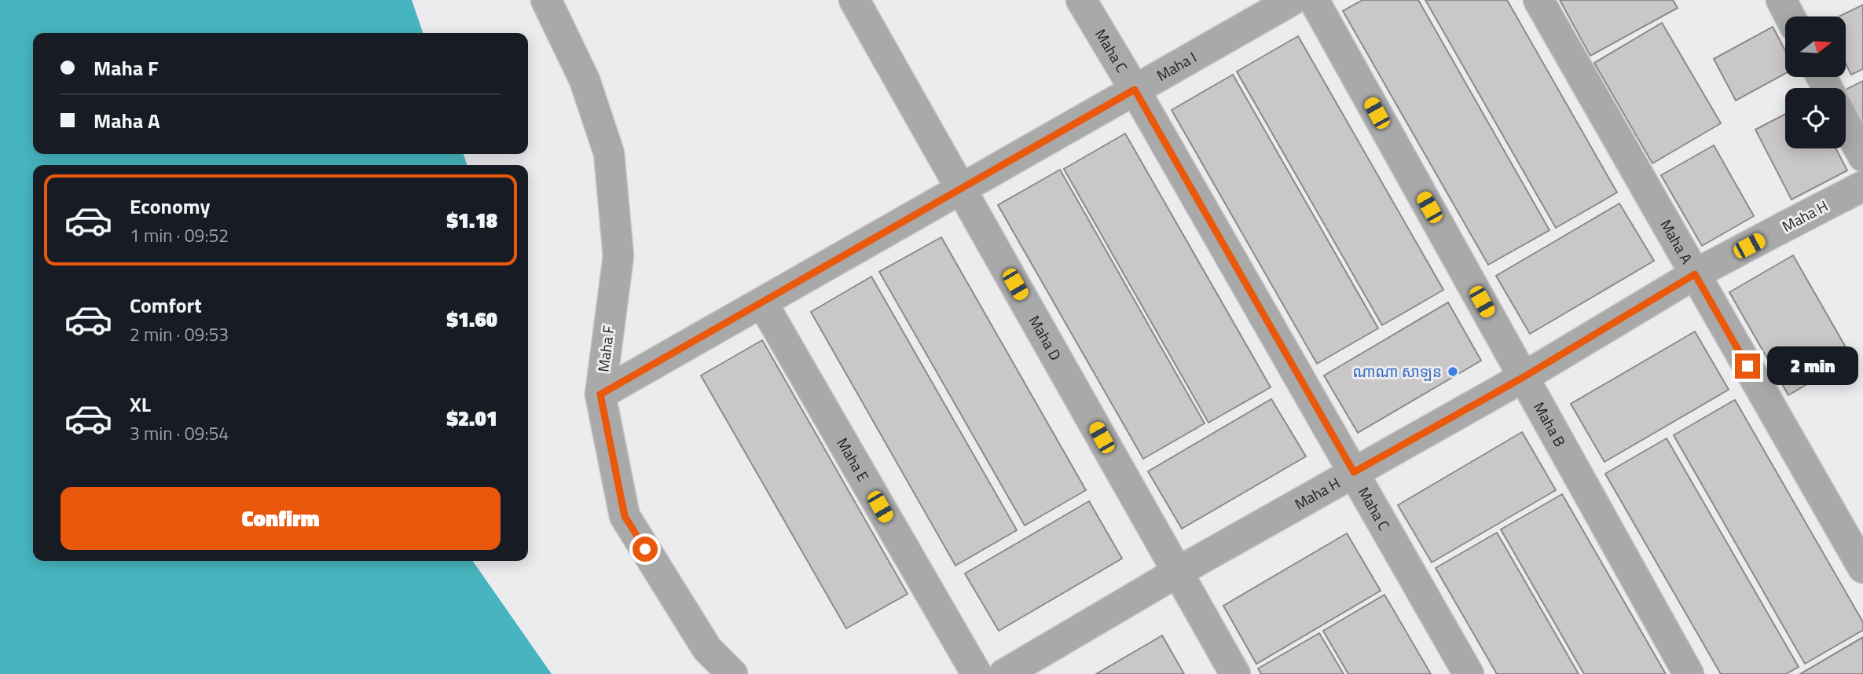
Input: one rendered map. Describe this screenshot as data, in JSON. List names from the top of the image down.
{
  "streets": {
    "street": [
      "Maha C",
      "Maha I",
      "Maha H",
      "Maha A",
      "Maha D",
      "Maha F",
      "Maha B",
      "Maha E"
    ]
  },
  "crossings": [
    ["Maha C", "Maha I"],
    ["Maha C", "Maha H"],
    ["Maha I", "Maha D"],
    ["Maha I", "Maha F"],
    ["Maha I", "Maha E"],
    ["Maha H", "Maha A"],
    ["Maha H", "Maha D"],
    ["Maha H", "Maha B"]
  ],
  "places": ["ណាណា សាឡន"],
  "north": "right",
  "page": {
    "banner": ["Maha F", "Maha A"],
    "list": [
      {
        "name": "Economy",
        "note": "1 min · 09:52",
        "value": "$1.18"
      },
      {
        "name": "Comfort",
        "note": "2 min · 09:53",
        "value": "$1.60"
      },
      {
        "name": "XL",
        "note": "3 min · 09:54",
        "value": "$2.01"
      }
    ],
    "bubble": "2 min",
    "buttons": "Confirm"
  }
}
